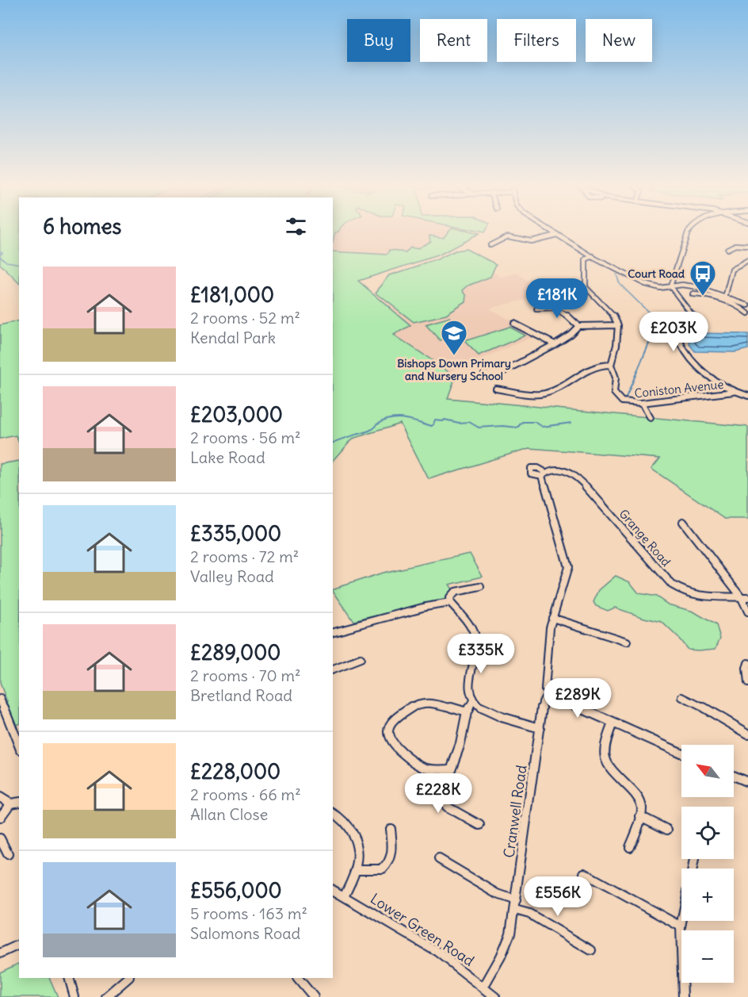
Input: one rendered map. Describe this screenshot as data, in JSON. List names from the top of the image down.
{
  "streets": {
    "street": [
      "Coniston Avenue",
      "Grange Road",
      "Cranwell Road",
      "Lower Green Road"
    ]
  },
  "crossings": [
    ["Grange Road", "Cranwell Road"],
    ["Cranwell Road", "Lower Green Road"]
  ],
  "places": {
    "bus stop": ["Court Road"],
    "school or university": ["Bishops Down Primary and Nursery School"]
  },
  "north": "top left",
  "page": {
    "chip": [
      "Buy",
      "Rent",
      "Filters",
      "New"
    ],
    "heading": "6 homes",
    "list": [
      {
        "name": "£181,000",
        "note": "2 rooms · 52 m² · Kendal Park"
      },
      {
        "name": "£203,000",
        "note": "2 rooms · 56 m² · Lake Road"
      },
      {
        "name": "£335,000",
        "note": "2 rooms · 72 m² · Valley Road"
      },
      {
        "name": "£289,000",
        "note": "2 rooms · 70 m² · Bretland Road"
      },
      {
        "name": "£228,000",
        "note": "2 rooms · 66 m² · Allan Close"
      },
      {
        "name": "£556,000",
        "note": "5 rooms · 163 m² · Salomons Road"
      }
    ],
    "price": [
      "£181K",
      "£203K",
      "£335K",
      "£289K",
      "£228K",
      "£556K"
    ],
    "map_buttons": ["+", "−"]
  }
}
